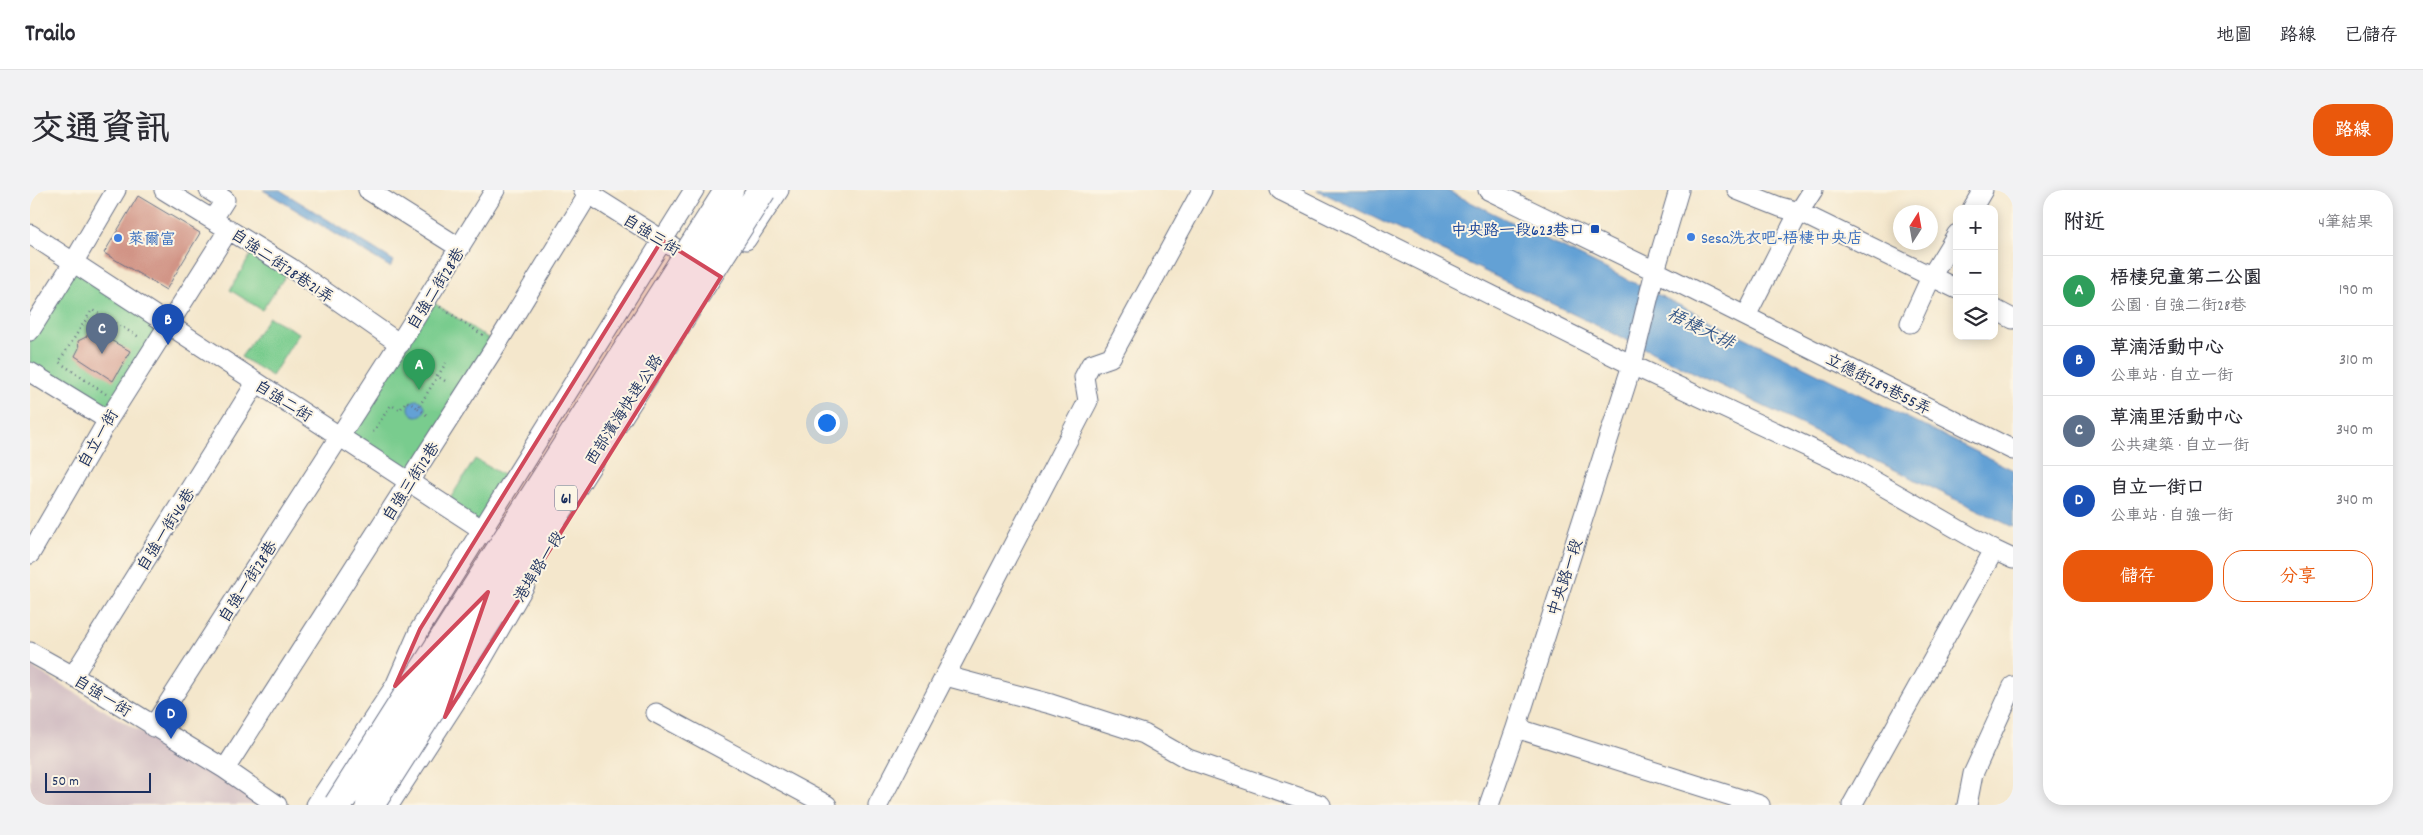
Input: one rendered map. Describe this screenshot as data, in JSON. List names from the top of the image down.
{
  "streets": {
    "highway": ["西部濱海快速公路", "61"],
    "street": [
      "自強三街",
      "自強二街28巷21弄",
      "自強二街28巷",
      "立德街289巷55弄",
      "自強二街",
      "自立一街",
      "自強三街12巷",
      "自強一街46巷",
      "港埠路一段",
      "中央路一段",
      "自強一街28巷",
      "自強一街"
    ]
  },
  "crossings": [
    ["自強三街", "自強三街12巷"],
    ["自強三街", "港埠路一段"],
    ["自強二街28巷21弄", "自強二街28巷"],
    ["自強二街28巷21弄", "自立一街"],
    ["自強二街28巷", "自強二街"],
    ["自強二街28巷", "自強一街28巷"],
    ["立德街289巷55弄", "中央路一段"],
    ["自強二街", "自立一街"],
    ["自強二街", "自強三街12巷"],
    ["自強二街", "自強一街46巷"],
    ["自強二街", "港埠路一段"],
    ["自強二街", "自強一街28巷"],
    ["自強三街12巷", "自強一街"],
    ["自強一街46巷", "自強一街"],
    ["自強一街28巷", "自強一街"]
  ],
  "water": ["梧棲大排"],
  "places": {
    "transit": ["中央路一段623巷口"],
    "other": ["Sesa洗衣吧-梧棲中央店", "萊爾富"]
  },
  "scale_bar": "50 m",
  "north": "top",
  "page": {
    "header": "Trailo",
    "nav": ["地圖", "路線", "已儲存"],
    "title": "交通資訊",
    "buttons": [
      "路線",
      ["儲存", "分享"]
    ],
    "heading": ["附近", "4筆結果"],
    "map_buttons": ["+", "−"],
    "list": [
      {
        "mark": "A",
        "name": "梧棲兒童第二公園",
        "note": "公園 · 自強二街28巷",
        "value": "190 m"
      },
      {
        "mark": "B",
        "name": "草湳活動中心",
        "note": "公車站 · 自立一街",
        "value": "310 m"
      },
      {
        "mark": "C",
        "name": "草湳里活動中心",
        "note": "公共建築 · 自立一街",
        "value": "340 m"
      },
      {
        "mark": "D",
        "name": "自立一街口",
        "note": "公車站 · 自強一街",
        "value": "340 m"
      }
    ],
    "pins": [
      "B",
      "C",
      "A",
      "D"
    ],
    "scale": "50 m"
  }
}
